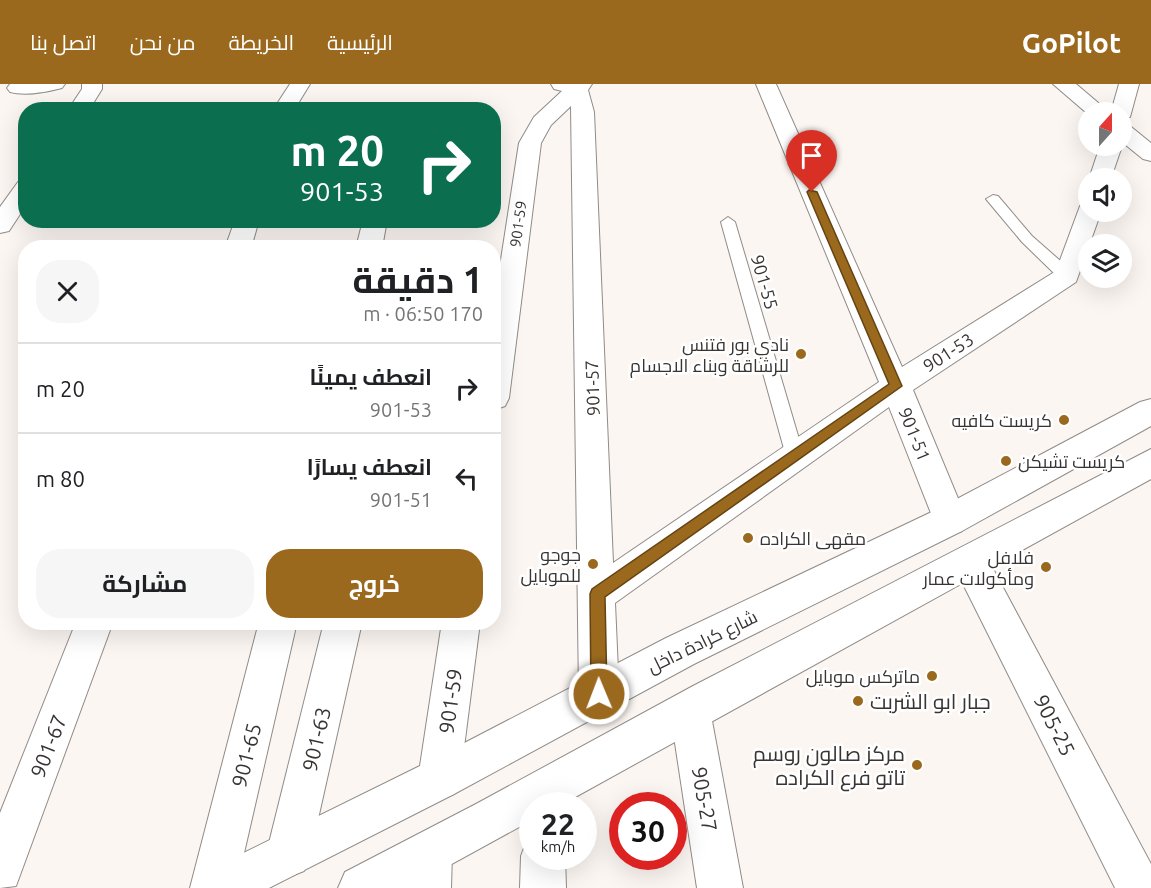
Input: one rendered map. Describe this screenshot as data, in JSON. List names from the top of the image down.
{
  "streets": {
    "street": [
      "901-59",
      "901-53",
      "901-57",
      "901-51",
      "شارع كرادة داخل",
      "905-25",
      "901-63",
      "901-67",
      "901-65",
      "905-27"
    ],
    "lane": ["901-55"]
  },
  "crossings": [
    ["901-59", "901-57"],
    ["901-59", "شارع كرادة داخل"],
    ["901-55", "901-53"],
    ["901-53", "901-57"],
    ["901-53", "901-51"],
    ["901-57", "شارع كرادة داخل"],
    ["901-51", "شارع كرادة داخل"],
    ["شارع كرادة داخل", "901-63"]
  ],
  "places": [
    "نادي بور فتنس للرشاقة وبناء الاجسام",
    "كريست كافيه",
    "كريست تشيكن",
    "مقهى الكراده",
    "جوجو للموبايل",
    "فلافل ومأكولات عمار",
    "ماتركس موبايل",
    "جبار ابو الشربت",
    "مركز صالون روسم تاتو فرع الكراده"
  ],
  "north": "top",
  "page": {
    "header": "GoPilot",
    "nav": [
      "الرئيسية",
      "الخريطة",
      "من نحن",
      "اتصل بنا"
    ],
    "turn": ["20 m", "901-53"],
    "heading": ["1 دقيقة", "170 m · 06:50"],
    "list": [
      {
        "name": "انعطف يمينًا",
        "note": "901-53",
        "value": "20 m"
      },
      {
        "name": "انعطف يسارًا",
        "note": "901-51",
        "value": "80 m"
      }
    ],
    "buttons": ["خروج", "مشاركة"],
    "speed": "22 km/h",
    "limit": "30"
  }
}
